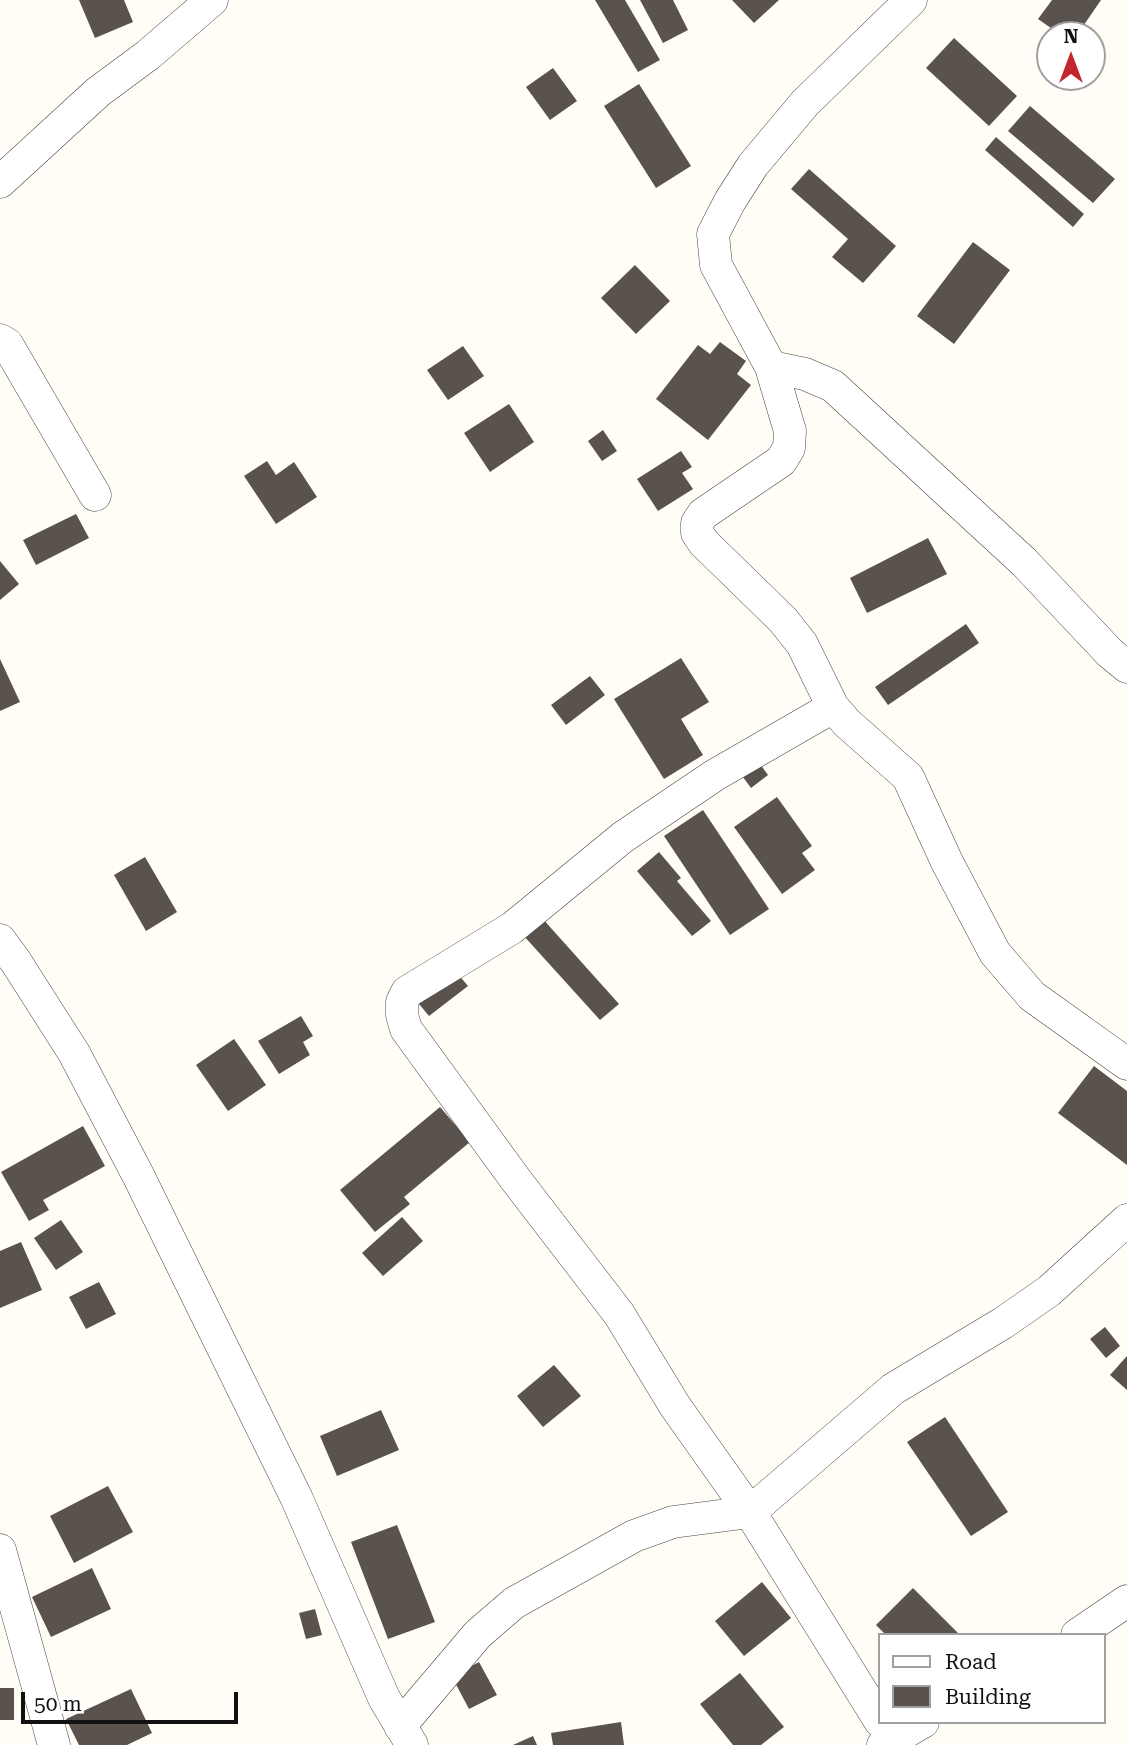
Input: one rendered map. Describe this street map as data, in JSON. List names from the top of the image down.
{
  "legend": ["Road", "Building"],
  "scale_bar": "50 m",
  "north": "top"
}
